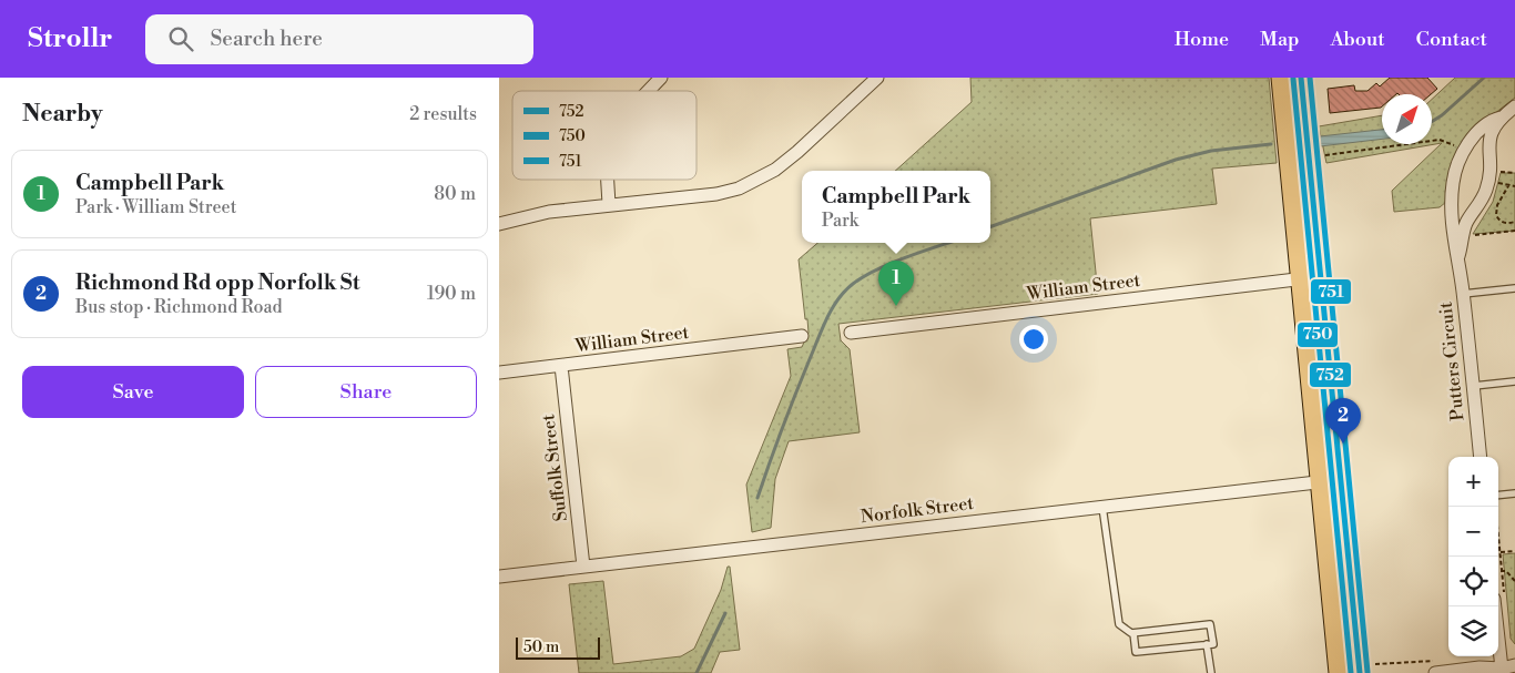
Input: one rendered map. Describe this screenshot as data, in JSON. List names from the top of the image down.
{
  "streets": {
    "street": [
      "William Street",
      "Putters Circuit",
      "Suffolk Street",
      "Norfolk Street"
    ]
  },
  "crossings": [
    ["William Street", "Suffolk Street"],
    ["Suffolk Street", "Norfolk Street"]
  ],
  "lines": ["transit line 752", "transit line 751", "transit line 750"],
  "legend": ["752", "750", "751"],
  "scale_bar": "50 m",
  "north": "top right",
  "page": {
    "header": "Strollr",
    "search": "Search here",
    "nav": [
      "Home",
      "Map",
      "About",
      "Contact"
    ],
    "heading": ["Nearby", "2 results"],
    "list": [
      {
        "mark": "1",
        "name": "Campbell Park",
        "note": "Park · William Street",
        "value": "80 m"
      },
      {
        "mark": "2",
        "name": "Richmond Rd opp Norfolk St",
        "note": "Bus stop · Richmond Road",
        "value": "190 m"
      }
    ],
    "popup": ["Campbell Park", "Park"],
    "pins": ["1", "2"],
    "buttons": ["Save", "Share"],
    "map_buttons": ["+", "−"],
    "scale": "50 m"
  }
}
